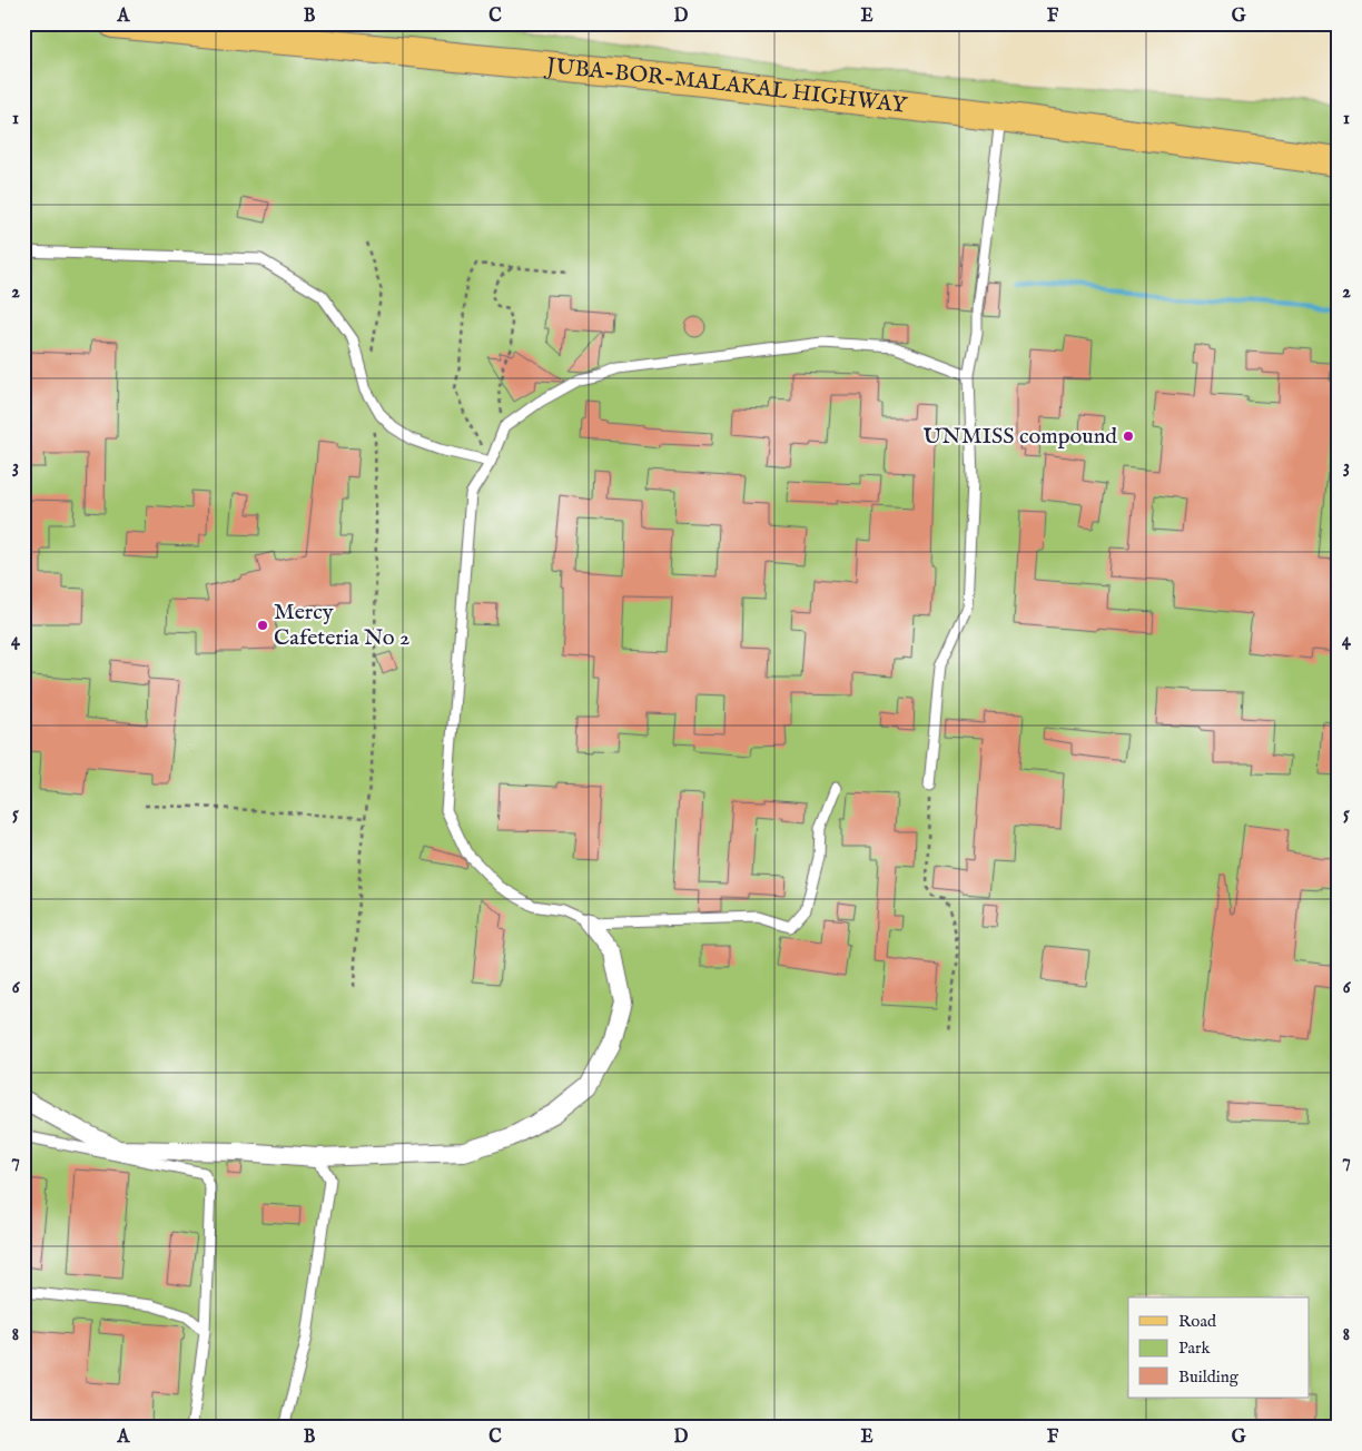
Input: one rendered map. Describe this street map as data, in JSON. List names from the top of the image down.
{
  "streets": {
    "main road": ["JUBA-BOR-MALAKAL HIGHWAY"]
  },
  "places": ["UNMISS compound", "Mercy Cafeteria No 2"],
  "legend": ["Road", "Park", "Building"],
  "grid": {
    "columns": [
      "A",
      "B",
      "C",
      "D",
      "E",
      "F",
      "G"
    ],
    "rows": [
      "1",
      "2",
      "3",
      "4",
      "5",
      "6",
      "7",
      "8"
    ]
  }
}
